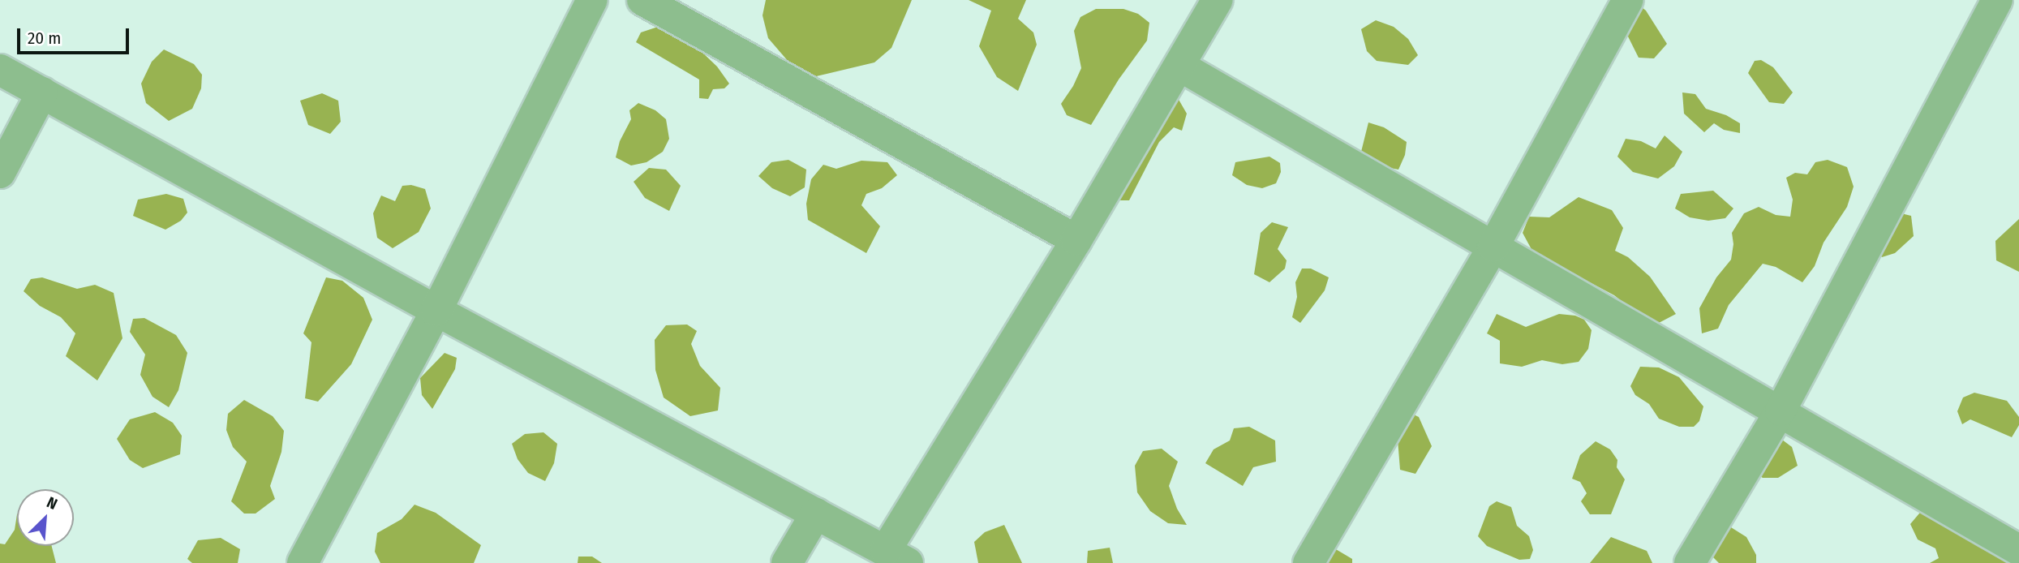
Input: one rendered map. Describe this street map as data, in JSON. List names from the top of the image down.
{
  "scale_bar": "20 m",
  "north": "top right"
}
